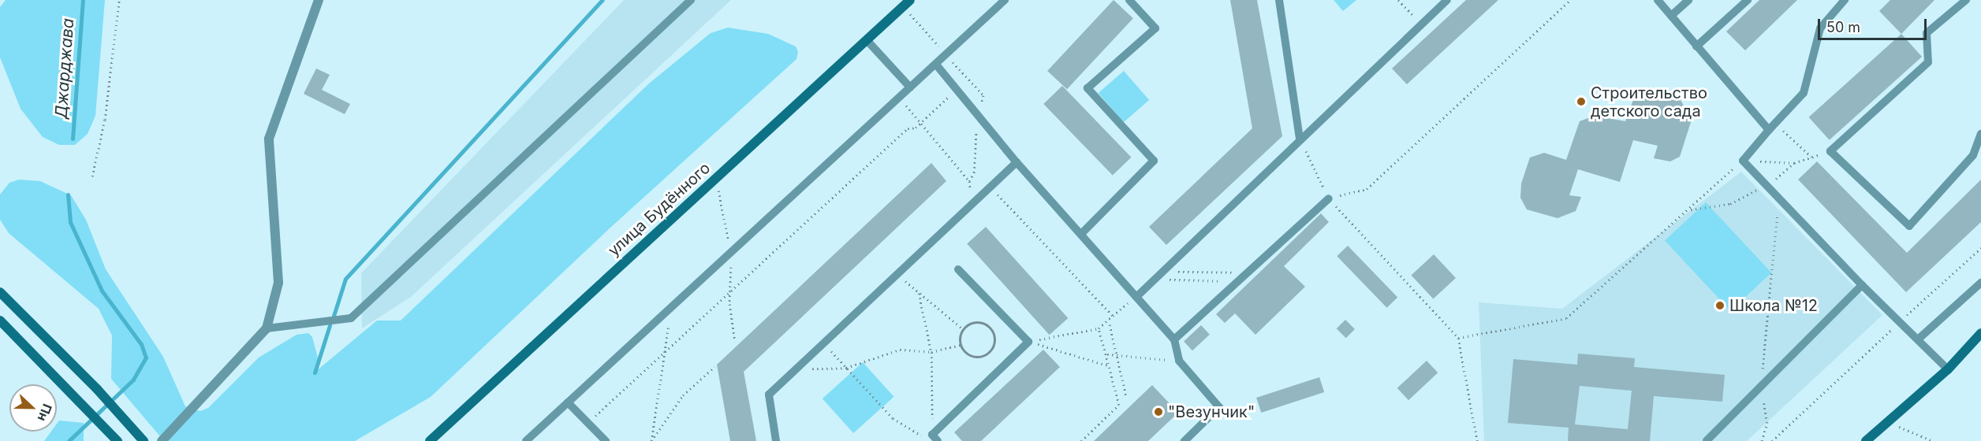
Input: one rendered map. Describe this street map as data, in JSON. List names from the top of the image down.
{
  "streets": {
    "main road": ["улица Будённого"]
  },
  "water": ["Джарджава"],
  "places": ["Строительство детского сада", "Школа №12", "\"Везунчик\""],
  "scale_bar": "50 m",
  "north": "right"
}
